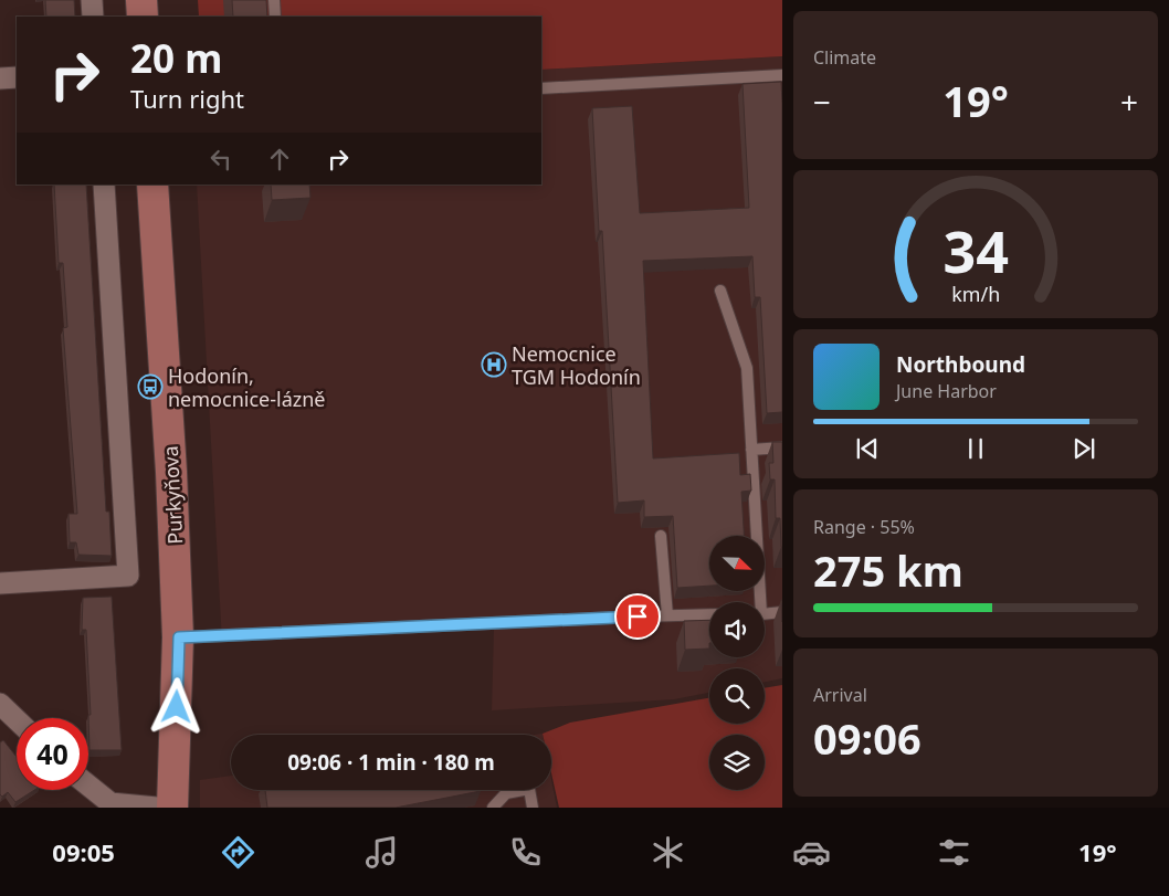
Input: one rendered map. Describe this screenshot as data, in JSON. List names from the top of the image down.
{
  "streets": {
    "street": ["Purkyňova"]
  },
  "places": {
    "hospital": ["Nemocnice TGM Hodonín"],
    "bus stop": ["Hodonín, nemocnice-lázně"]
  },
  "north": "bottom right",
  "page": {
    "tile": [
      "Climate",
      ["Range · 55%", "275 km"],
      ["Arrival", "09:06"]
    ],
    "turn": ["20 m", "Turn right"],
    "heat": ["−", "19°", "+"],
    "song": ["Northbound", "June Harbor"],
    "limit": "40",
    "trip": "09:06 · 1 min · 180 m",
    "tabs": ["09:05", "19°"],
    "gauge": ["34", "km/h"]
  }
}
